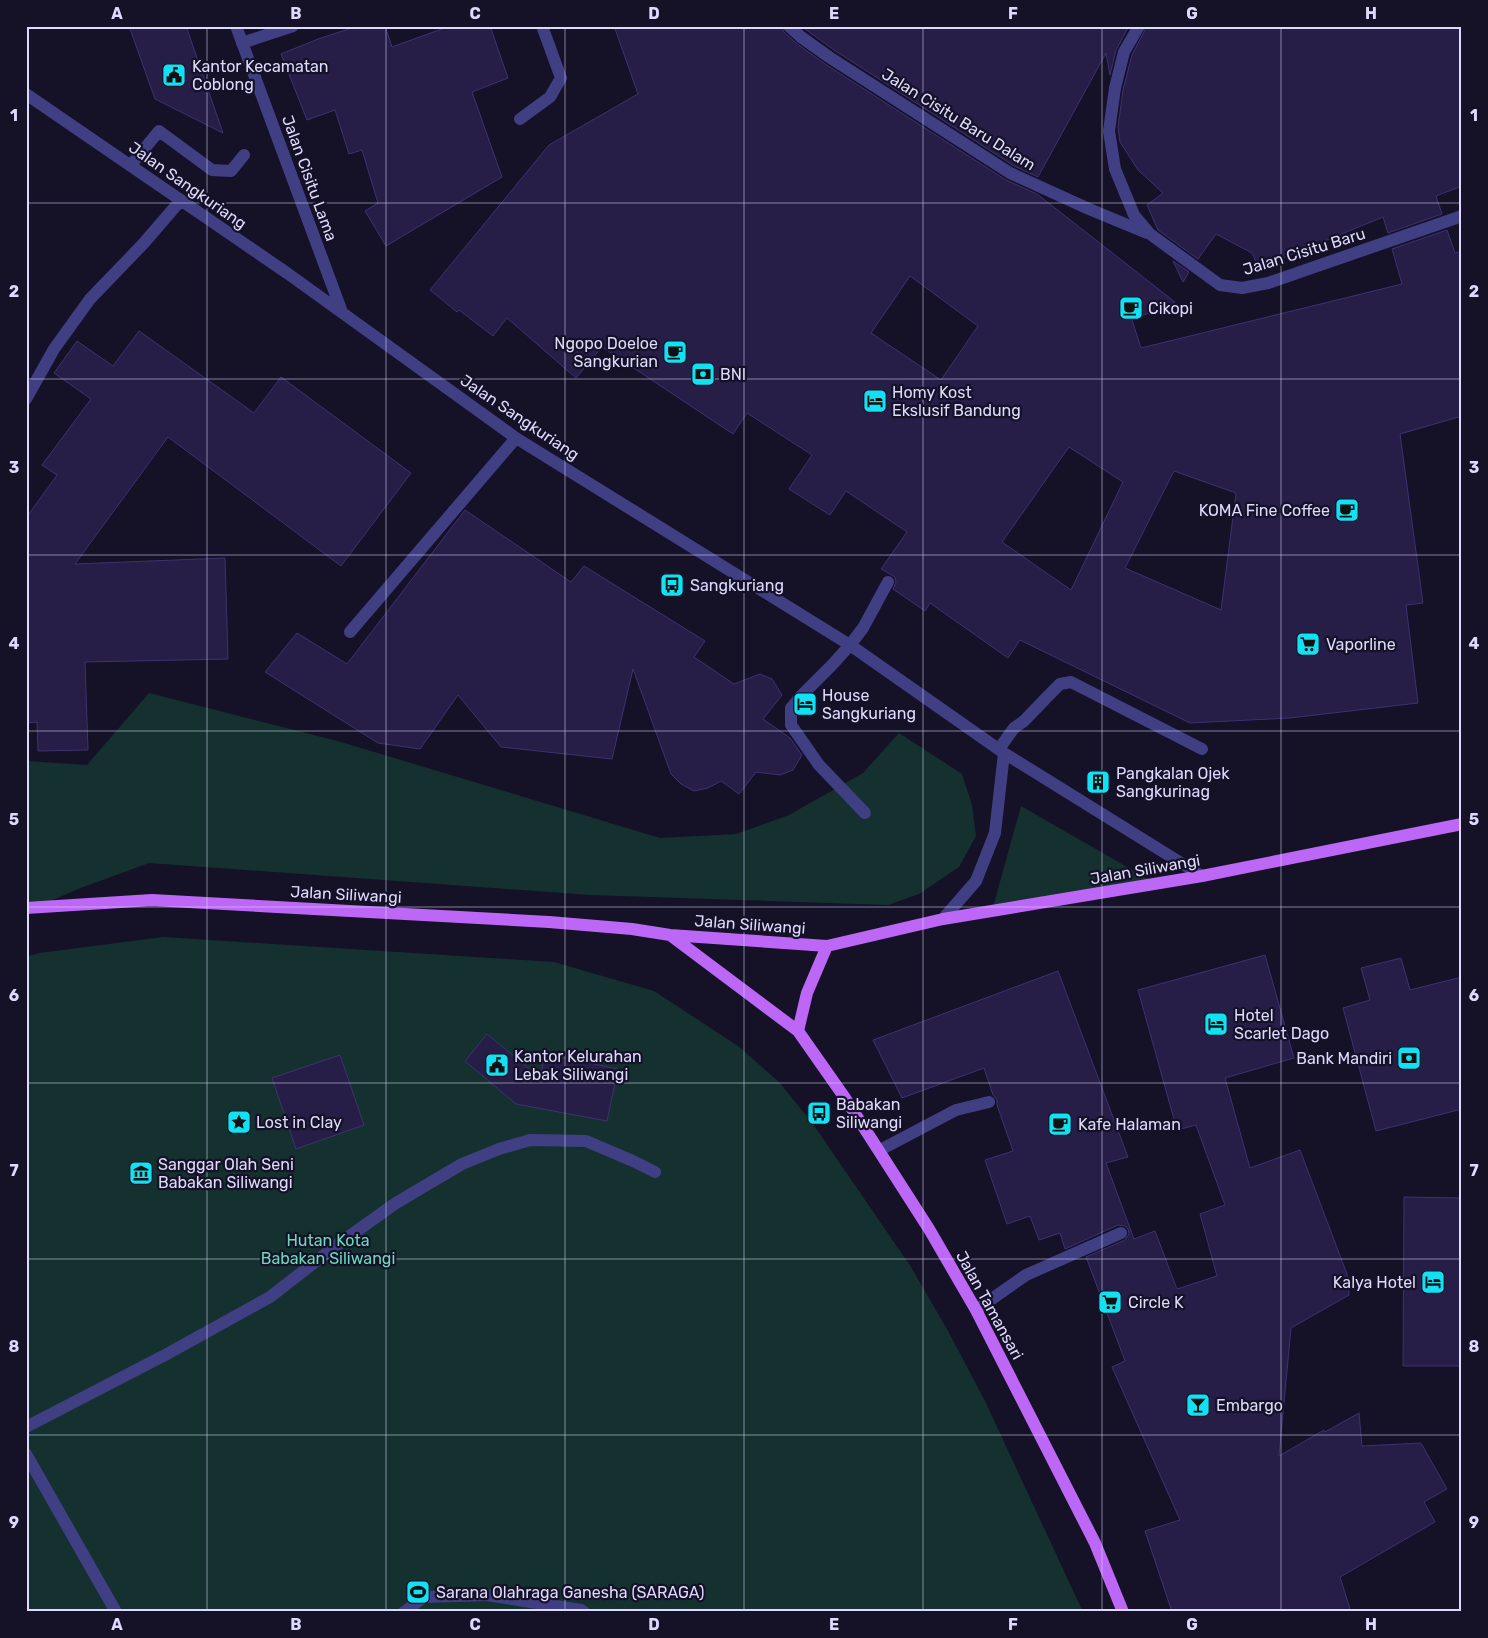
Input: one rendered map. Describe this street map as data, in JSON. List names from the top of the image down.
{
  "streets": {
    "main road": ["Jalan Siliwangi", "Jalan Tamansari"],
    "street": [
      "Jalan Cisitu Baru Dalam",
      "Jalan Cisitu Lama",
      "Jalan Sangkuriang",
      "Jalan Cisitu Baru"
    ]
  },
  "crossings": [
    ["Jalan Cisitu Baru Dalam", "Jalan Cisitu Baru"],
    ["Jalan Cisitu Lama", "Jalan Sangkuriang"],
    ["Jalan Sangkuriang", "Jalan Siliwangi"],
    ["Jalan Siliwangi", "Jalan Tamansari"]
  ],
  "parks": ["Hutan Kota Babakan Siliwangi"],
  "places": {
    "public building": ["Kantor Kecamatan Coblong", "Kantor Kelurahan Lebak Siliwangi"],
    "cafe": [
      "Cikopi",
      "Ngopo Doeloe Sangkurian",
      "KOMA Fine Coffee",
      "Kafe Halaman"
    ],
    "bank": ["BNI", "Bank Mandiri"],
    "hotel": [
      "Homy Kost Ekslusif Bandung",
      "House Sangkuriang",
      "Hotel Scarlet Dago",
      "Kalya Hotel"
    ],
    "bus stop": ["Sangkuriang", "Babakan Siliwangi"],
    "supermarket": ["Vaporline", "Circle K"],
    "building": ["Pangkalan Ojek Sangkurinag"],
    "place": ["Lost in Clay"],
    "museum": ["Sanggar Olah Seni Babakan Siliwangi"],
    "bar": ["Embargo"],
    "sports": ["Sarana Olahraga Ganesha (SARAGA)"]
  },
  "grid": {
    "columns": [
      "A",
      "B",
      "C",
      "D",
      "E",
      "F",
      "G",
      "H"
    ],
    "rows": [
      "1",
      "2",
      "3",
      "4",
      "5",
      "6",
      "7",
      "8",
      "9"
    ]
  }
}
